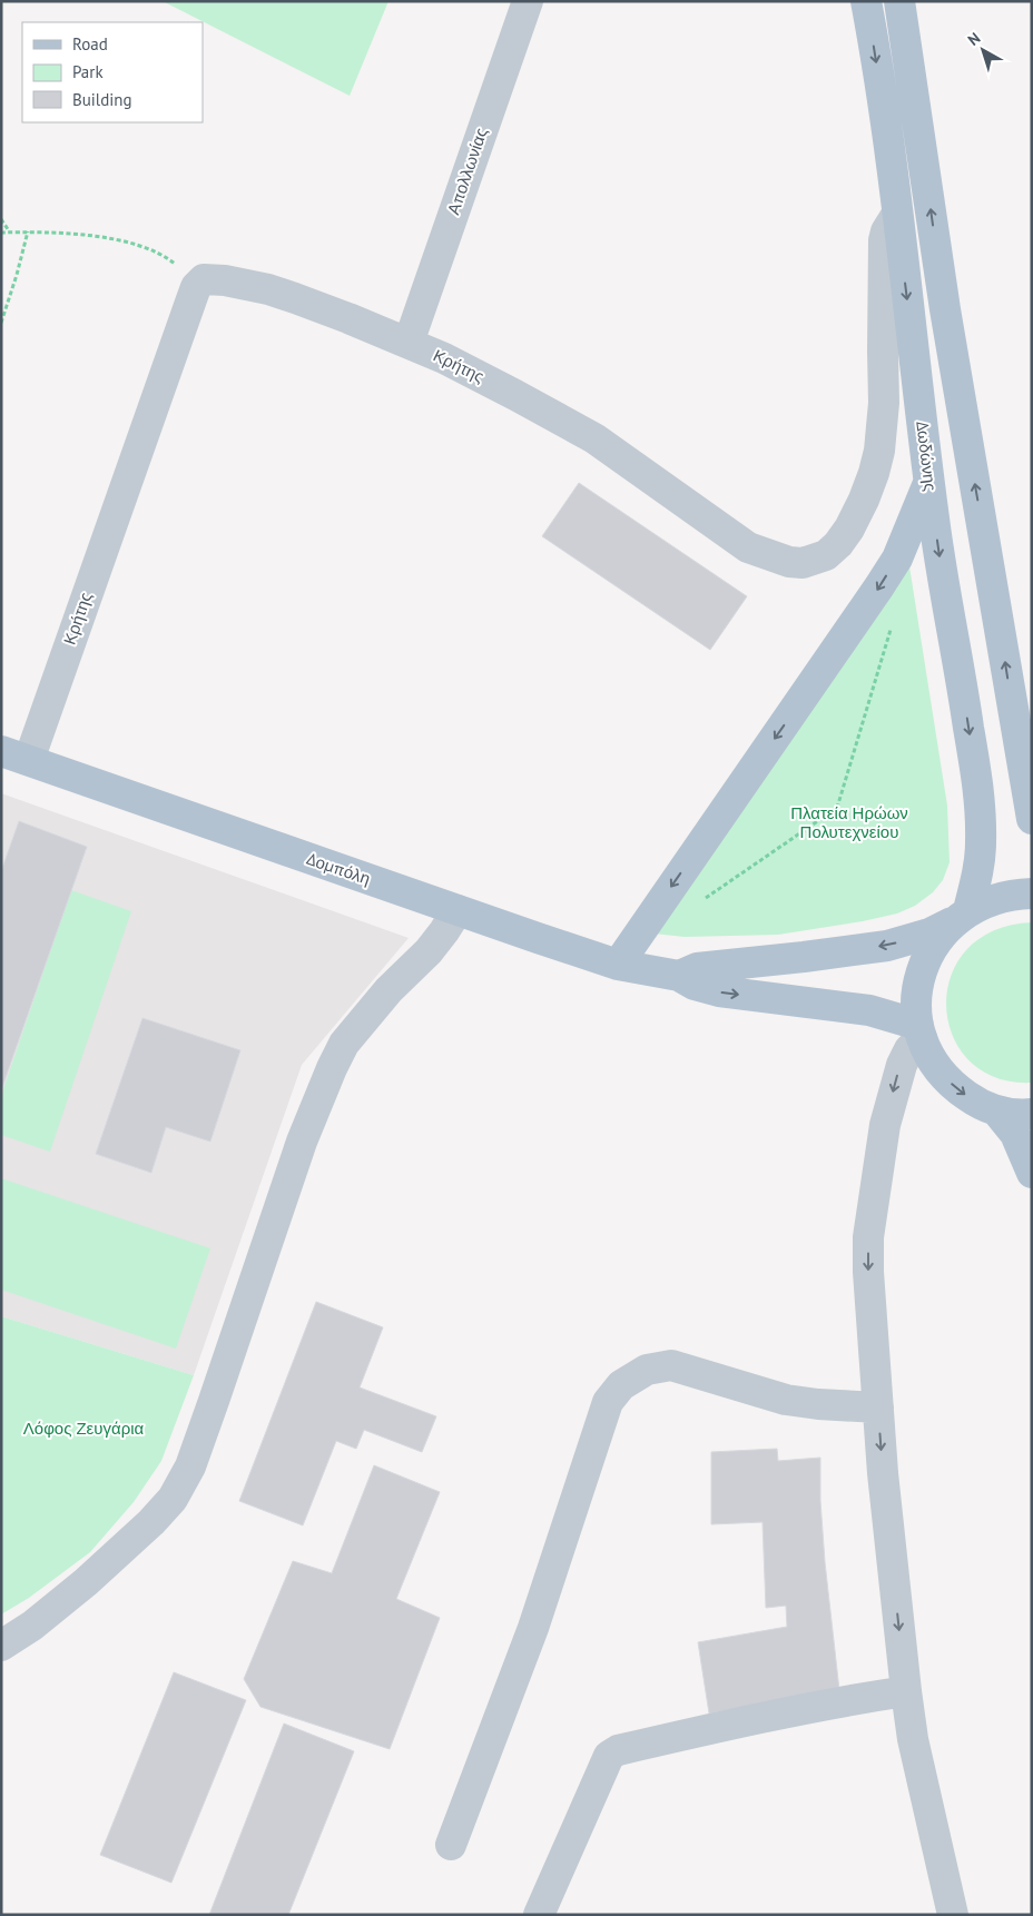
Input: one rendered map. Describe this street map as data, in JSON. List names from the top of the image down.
{
  "streets": {
    "main road": ["Δωδώνης", "Δομπόλη"],
    "street": ["Απολλωνίας", "Κρήτης"]
  },
  "crossings": [
    ["Απολλωνίας", "Κρήτης"],
    ["Κρήτης", "Δωδώνης"],
    ["Κρήτης", "Δομπόλη"]
  ],
  "parks": ["Πλατεία Ηρώων Πολυτεχνείου", "Λόφος Ζευγάρια"],
  "legend": ["Road", "Park", "Building"],
  "north": "top left"
}
